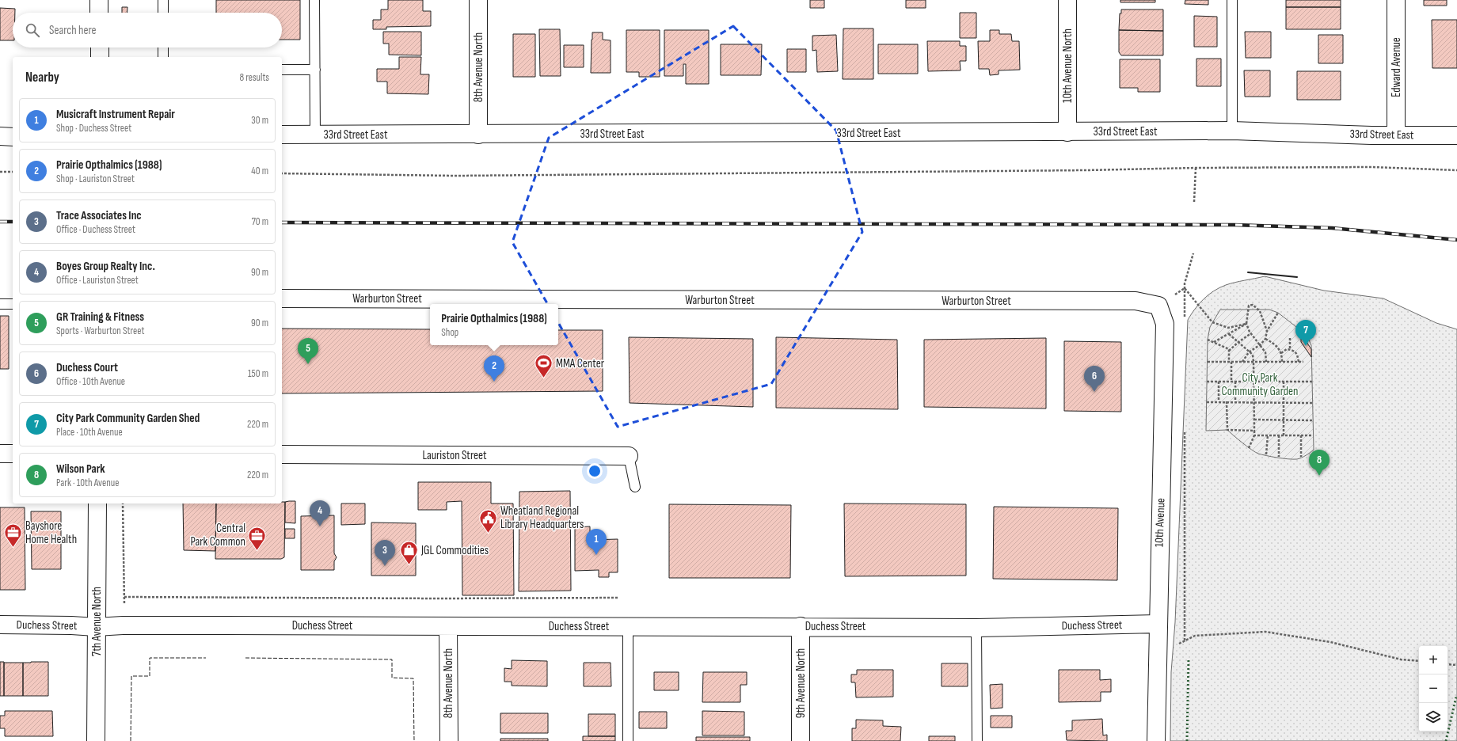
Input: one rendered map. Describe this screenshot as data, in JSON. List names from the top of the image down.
{
  "streets": {
    "street": [
      "10th Avenue North",
      "8th Avenue North",
      "Edward Avenue",
      "33rd Street East",
      "Warburton Street",
      "Lauriston Street",
      "10th Avenue",
      "7th Avenue North",
      "Duchess Street",
      "9th Avenue North"
    ]
  },
  "crossings": [
    ["10th Avenue North", "33rd Street East"],
    ["8th Avenue North", "33rd Street East"],
    ["8th Avenue North", "Duchess Street"],
    ["Edward Avenue", "33rd Street East"],
    ["Warburton Street", "10th Avenue"],
    ["10th Avenue", "Duchess Street"],
    ["7th Avenue North", "Duchess Street"],
    ["Duchess Street", "9th Avenue North"]
  ],
  "parks": ["City Park Community Garden"],
  "places": {
    "sports": ["MMA Center"],
    "public building": ["Wheatland Regional Library Headquarters"],
    "office": ["Bayshore Home Health", "Central Park Common"],
    "shop": ["JGL Commodities"]
  },
  "page": {
    "search": "Search here",
    "heading": ["Nearby", "8 results"],
    "list": [
      {
        "mark": "1",
        "name": "Musicraft Instrument Repair",
        "note": "Shop · Duchess Street",
        "value": "30 m"
      },
      {
        "mark": "2",
        "name": "Prairie Opthalmics (1988)",
        "note": "Shop · Lauriston Street",
        "value": "40 m"
      },
      {
        "mark": "3",
        "name": "Trace Associates Inc",
        "note": "Office · Duchess Street",
        "value": "70 m"
      },
      {
        "mark": "4",
        "name": "Boyes Group Realty Inc.",
        "note": "Office · Lauriston Street",
        "value": "90 m"
      },
      {
        "mark": "5",
        "name": "GR Training & Fitness",
        "note": "Sports · Warburton Street",
        "value": "90 m"
      },
      {
        "mark": "6",
        "name": "Duchess Court",
        "note": "Office · 10th Avenue",
        "value": "150 m"
      },
      {
        "mark": "7",
        "name": "City Park Community Garden Shed",
        "note": "Place · 10th Avenue",
        "value": "220 m"
      },
      {
        "mark": "8",
        "name": "Wilson Park",
        "note": "Park · 10th Avenue",
        "value": "220 m"
      }
    ],
    "popup": ["Prairie Opthalmics (1988)", "Shop"],
    "pins": [
      "7",
      "5",
      "2",
      "6",
      "8",
      "4",
      "1",
      "3"
    ],
    "map_buttons": ["+", "−"]
  }
}
